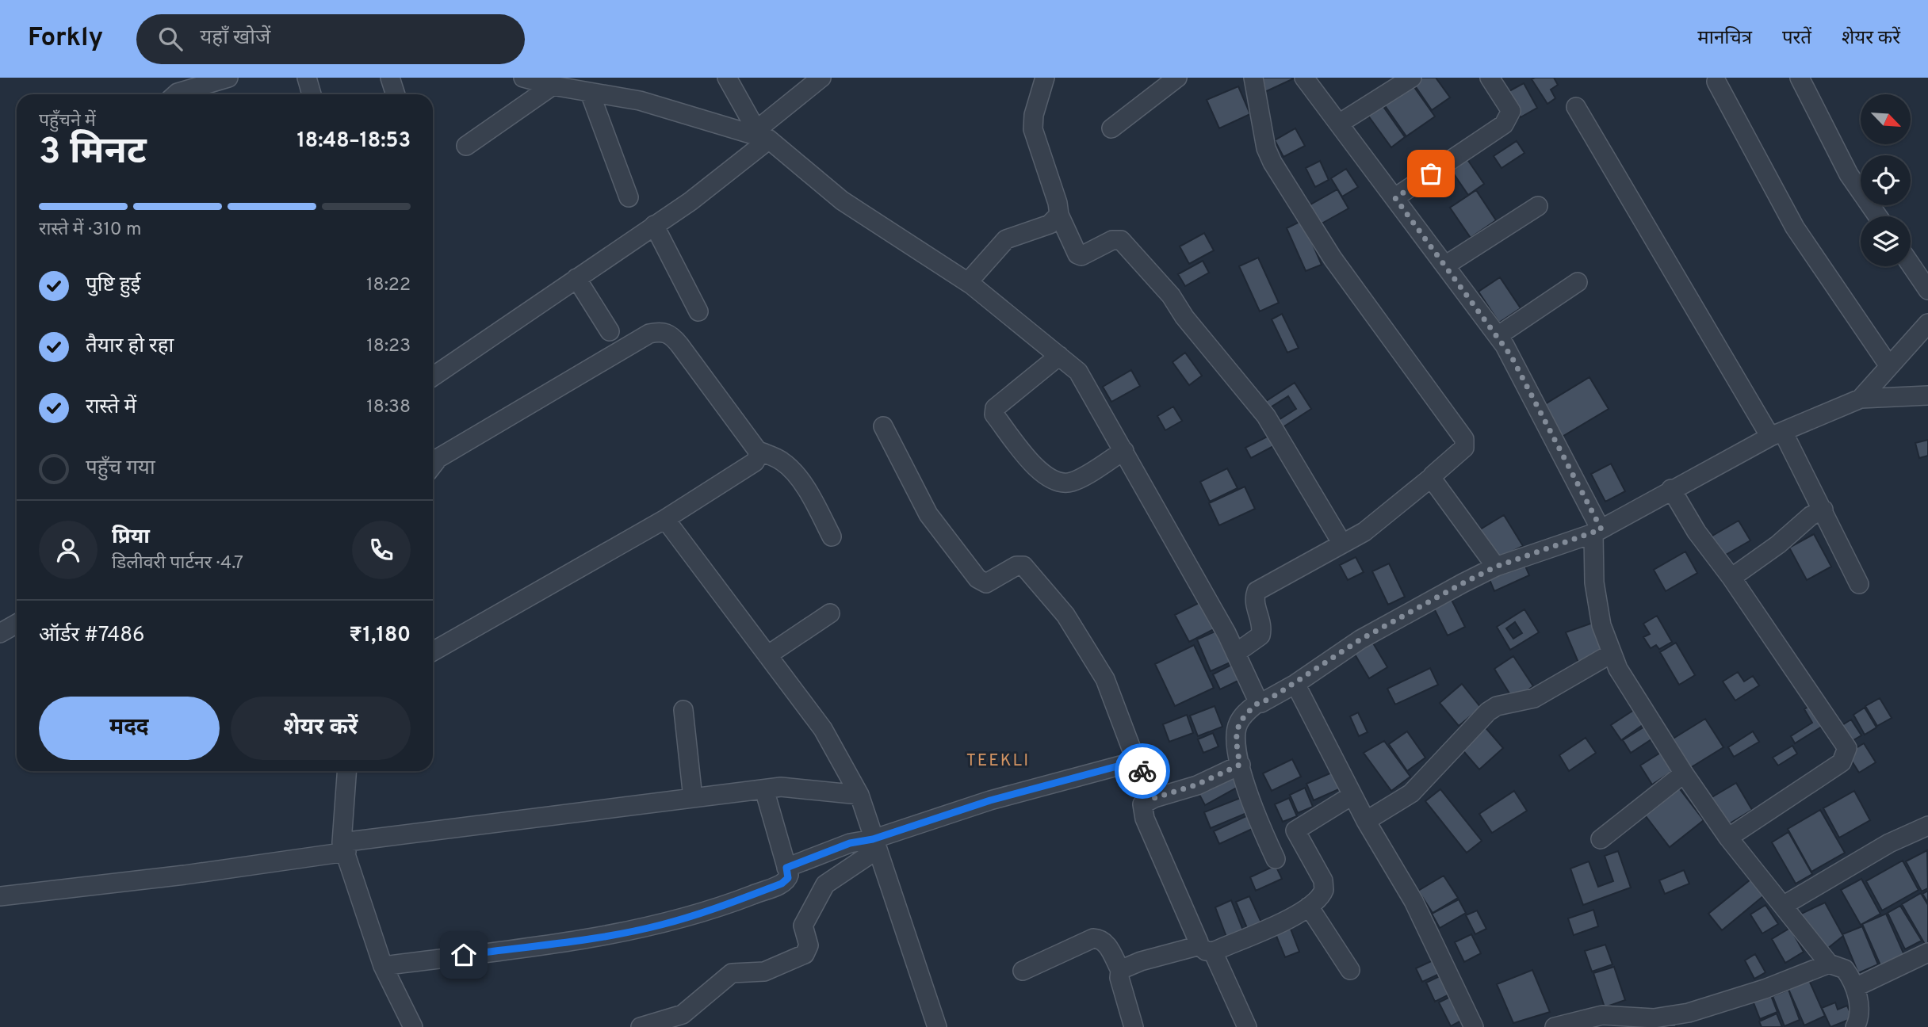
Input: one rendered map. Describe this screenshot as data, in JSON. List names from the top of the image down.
{
  "districts": ["TEEKLI"],
  "north": "bottom right",
  "page": {
    "header": "Forkly",
    "search": "यहाँ खोजें",
    "nav": ["मानचित्र", "परतें", "शेयर करें"],
    "heading": ["3 मिनट", "पहुँचने में", "18:48–18:53"],
    "panel": [
      "प्रिया",
      "डिलीवरी पार्टनर · 4.7",
      "ऑर्डर #7486",
      "₹1,180"
    ],
    "bar": "रास्ते में · 310 m",
    "list": [
      ["पुष्टि हुई", "18:22"],
      ["तैयार हो रहा", "18:23"],
      ["रास्ते में", "18:38"],
      "पहुँच गया"
    ],
    "buttons": ["मदद", "शेयर करें"]
  }
}
